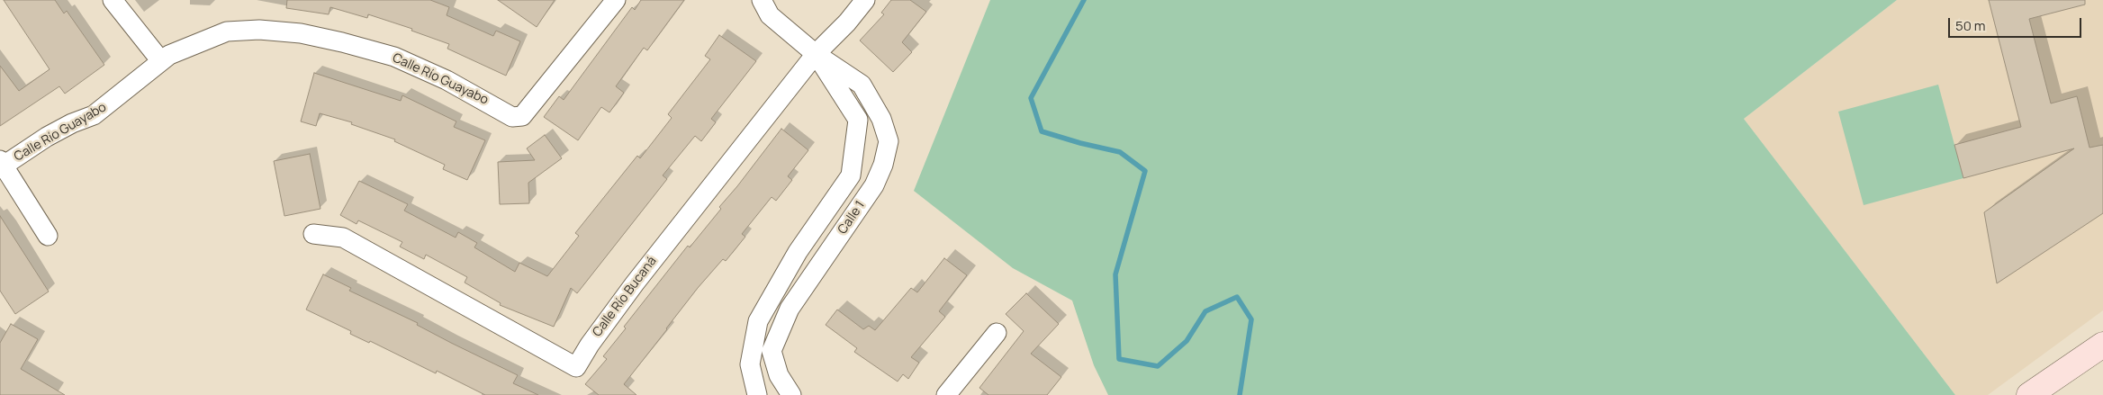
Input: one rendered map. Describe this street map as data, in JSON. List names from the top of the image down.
{
  "streets": {
    "street": ["Calle Río Guayabo", "Calle 1", "Calle Río Bucaná"]
  },
  "crossings": [
    ["Calle 1", "Calle Río Bucaná"]
  ],
  "scale_bar": "50 m"
}
